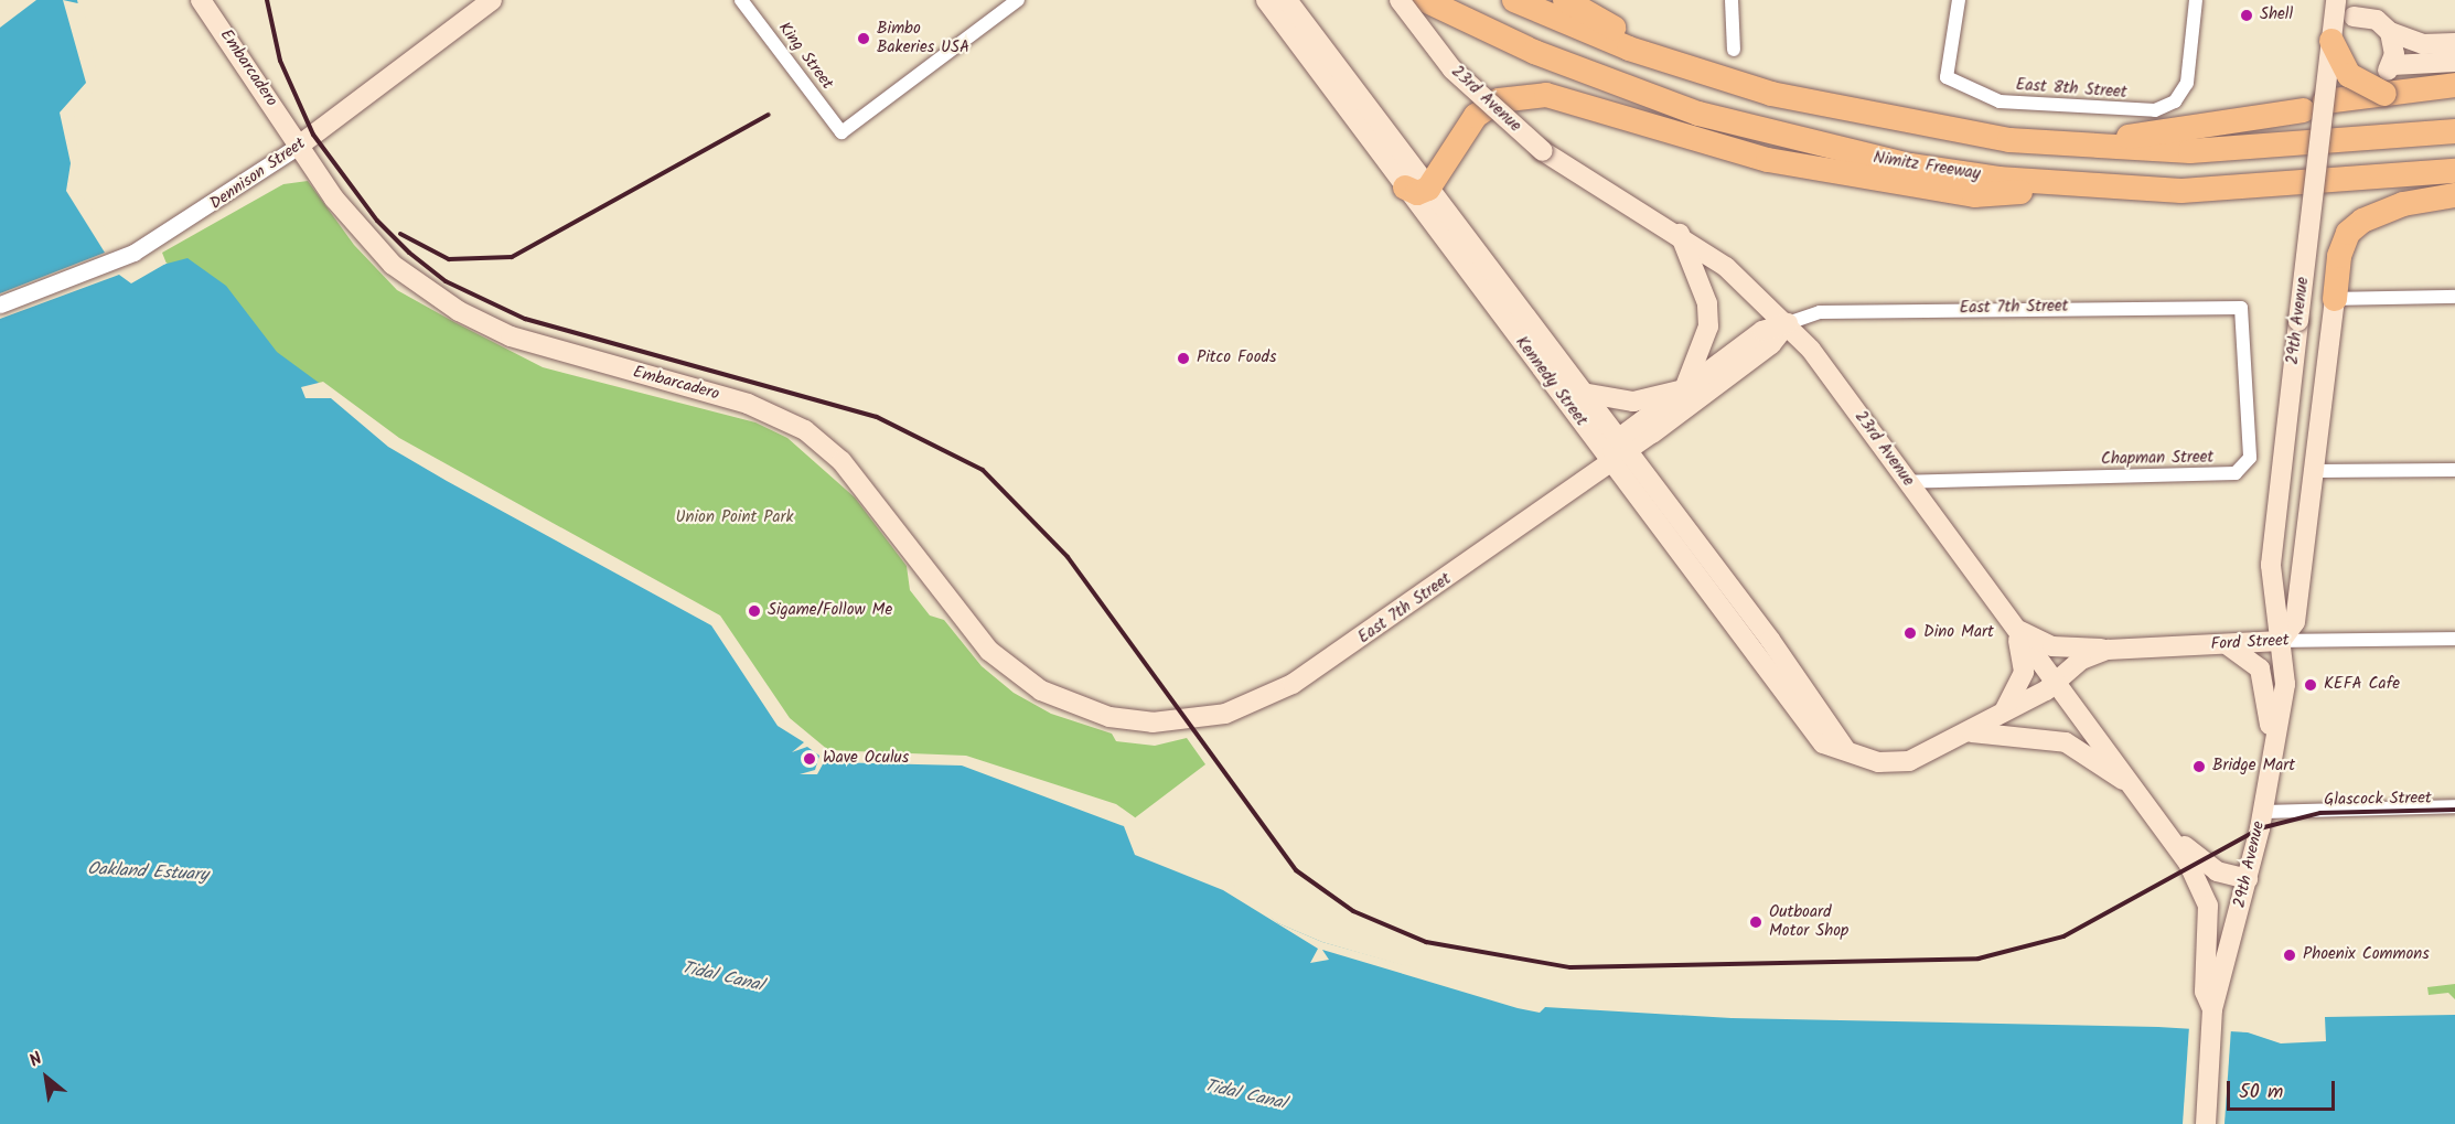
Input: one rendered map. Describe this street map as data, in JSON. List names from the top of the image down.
{
  "streets": {
    "highway": ["Nimitz Freeway"],
    "main road": [
      "Embarcadero",
      "23rd Avenue",
      "Dennison Street",
      "East 7th Street",
      "29th Avenue",
      "Kennedy Street",
      "Ford Street"
    ],
    "street": [
      "King Street",
      "East 8th Street",
      "Chapman Street",
      "Glascock Street"
    ]
  },
  "crossings": [
    ["Embarcadero", "Dennison Street"],
    ["Embarcadero", "East 7th Street"],
    ["23rd Avenue", "East 7th Street"],
    ["23rd Avenue", "29th Avenue"],
    ["23rd Avenue", "Kennedy Street"],
    ["23rd Avenue", "Chapman Street"],
    ["23rd Avenue", "Ford Street"],
    ["East 7th Street", "Kennedy Street"],
    ["East 7th Street", "Chapman Street"],
    ["29th Avenue", "Ford Street"],
    ["29th Avenue", "Glascock Street"],
    ["Kennedy Street", "Ford Street"]
  ],
  "water": ["Oakland Estuary", "Tidal Canal"],
  "parks": ["Union Point Park"],
  "places": [
    "Shell",
    "Bimbo Bakeries USA",
    "Pitco Foods",
    "Sigame/Follow Me",
    "Dino Mart",
    "KEFA Cafe",
    "Wave Oculus",
    "Bridge Mart",
    "Outboard Motor Shop",
    "Phoenix Commons"
  ],
  "scale_bar": "50 m",
  "north": "top left"
}
